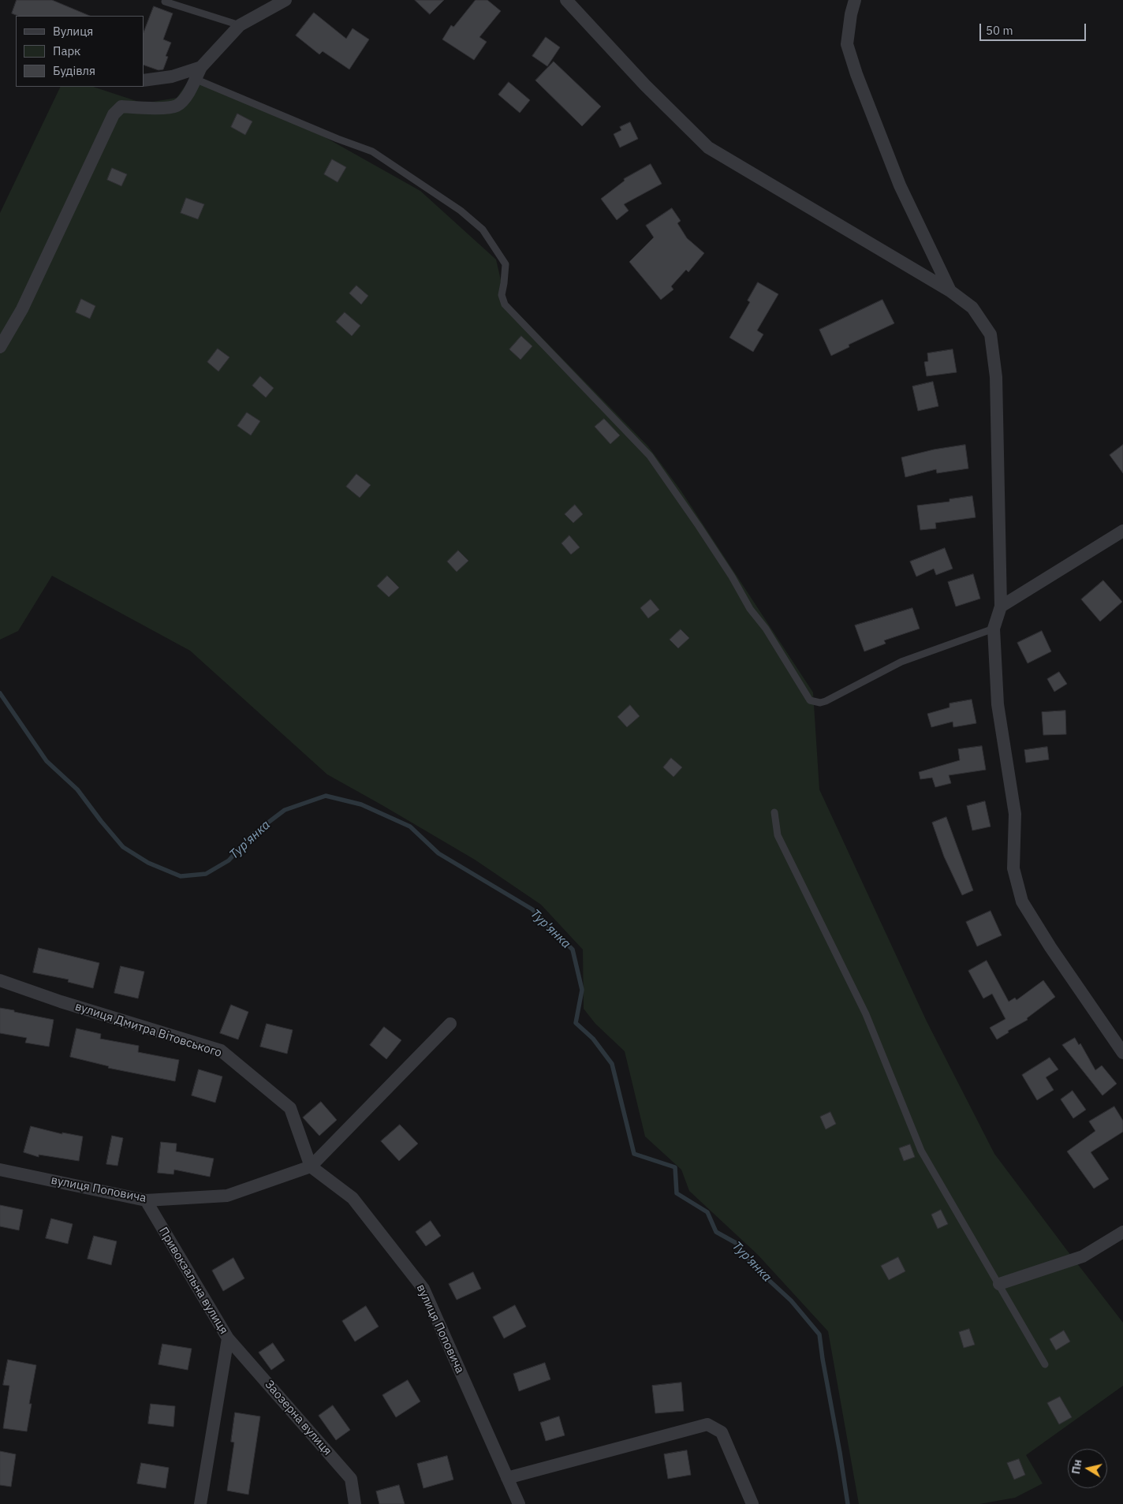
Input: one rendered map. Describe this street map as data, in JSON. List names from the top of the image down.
{
  "streets": {
    "street": [
      "вулиця Дмитра Вітовського",
      "вулиця Поповича",
      "Привокзальна вулиця",
      "Заозерна вулиця"
    ]
  },
  "crossings": [
    ["вулиця Дмитра Вітовського", "вулиця Поповича"],
    ["вулиця Поповича", "Привокзальна вулиця"],
    ["Привокзальна вулиця", "Заозерна вулиця"]
  ],
  "water": ["Тур'янка"],
  "legend": ["Вулиця", "Парк", "Будівля"],
  "scale_bar": "50 m",
  "north": "left"
}
